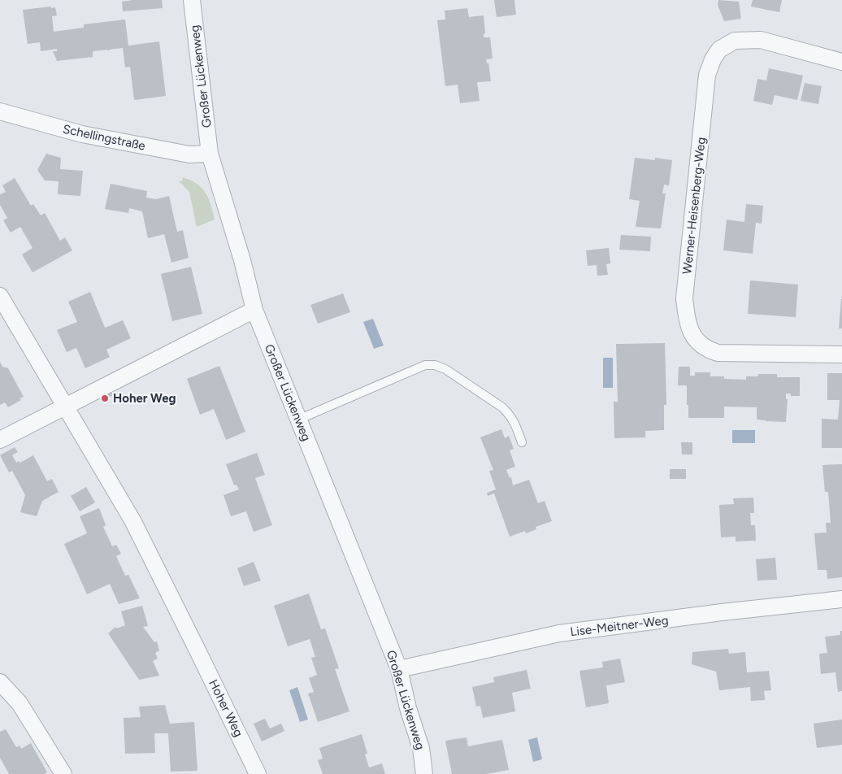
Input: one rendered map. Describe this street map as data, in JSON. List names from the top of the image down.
{
  "streets": {
    "street": [
      "Großer Lückenweg",
      "Schellingstraße",
      "Werner-Heisenberg-Weg",
      "Lise-Meitner-Weg",
      "Hoher Weg"
    ]
  },
  "crossings": [
    ["Großer Lückenweg", "Schellingstraße"],
    ["Großer Lückenweg", "Lise-Meitner-Weg"]
  ],
  "places": ["Hoher Weg"]
}
